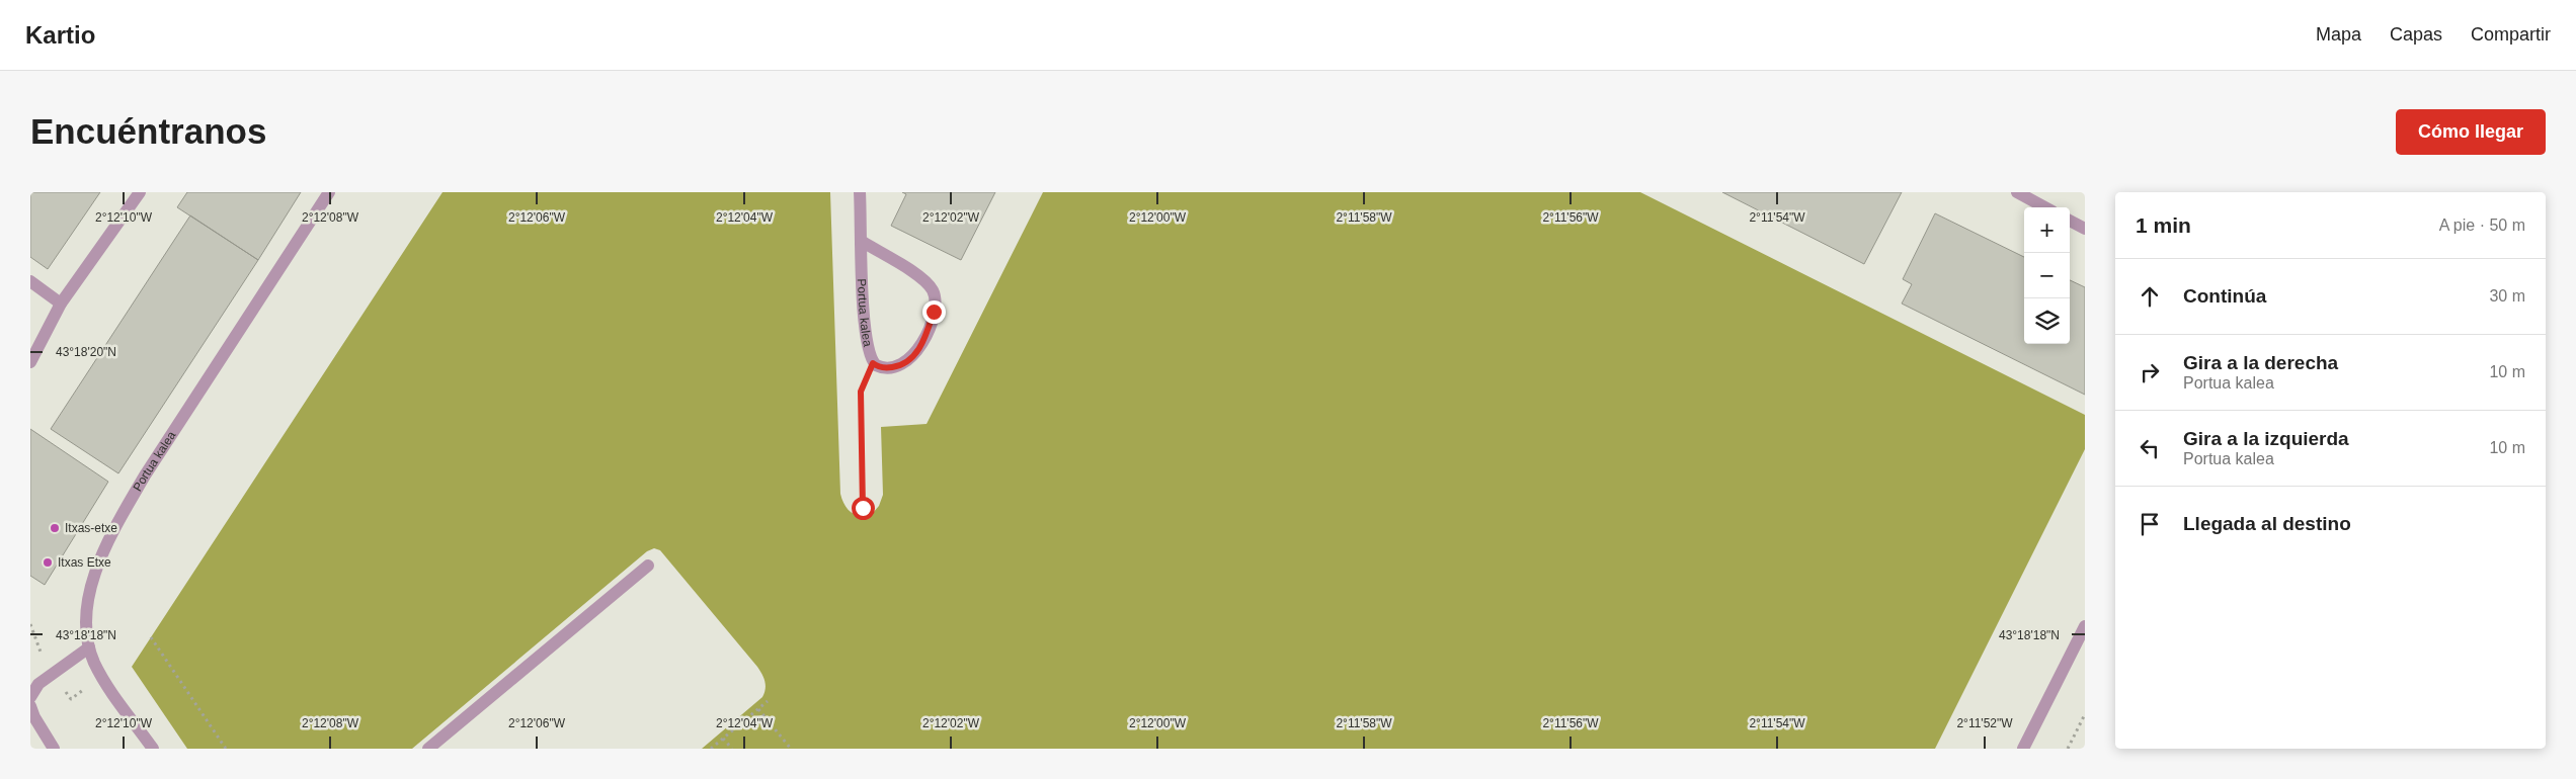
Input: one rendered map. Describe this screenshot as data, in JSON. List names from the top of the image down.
{
  "streets": {
    "street": ["Portua kalea"]
  },
  "places": ["Itxas-etxe", "Itxas Etxe"],
  "page": {
    "header": "Kartio",
    "nav": ["Mapa", "Capas", "Compartir"],
    "buttons": "Cómo llegar",
    "title": "Encuéntranos",
    "heading": ["1 min", "A pie · 50 m"],
    "map_buttons": ["+", "−"],
    "list": [
      ["Continúa", "30 m"],
      ["Gira a la derecha", "Portua kalea", "10 m"],
      ["Gira a la izquierda", "Portua kalea", "10 m"],
      "Llegada al destino"
    ]
  },
  "coordinates": [
    "2°12'10\"W",
    "2°12'08\"W",
    "2°12'06\"W",
    "2°12'04\"W",
    "2°12'02\"W",
    "2°12'00\"W",
    "2°11'58\"W",
    "2°11'56\"W",
    "2°11'54\"W",
    "43°18'20\"N",
    "43°18'18\"N",
    "2°11'52\"W"
  ]
}
